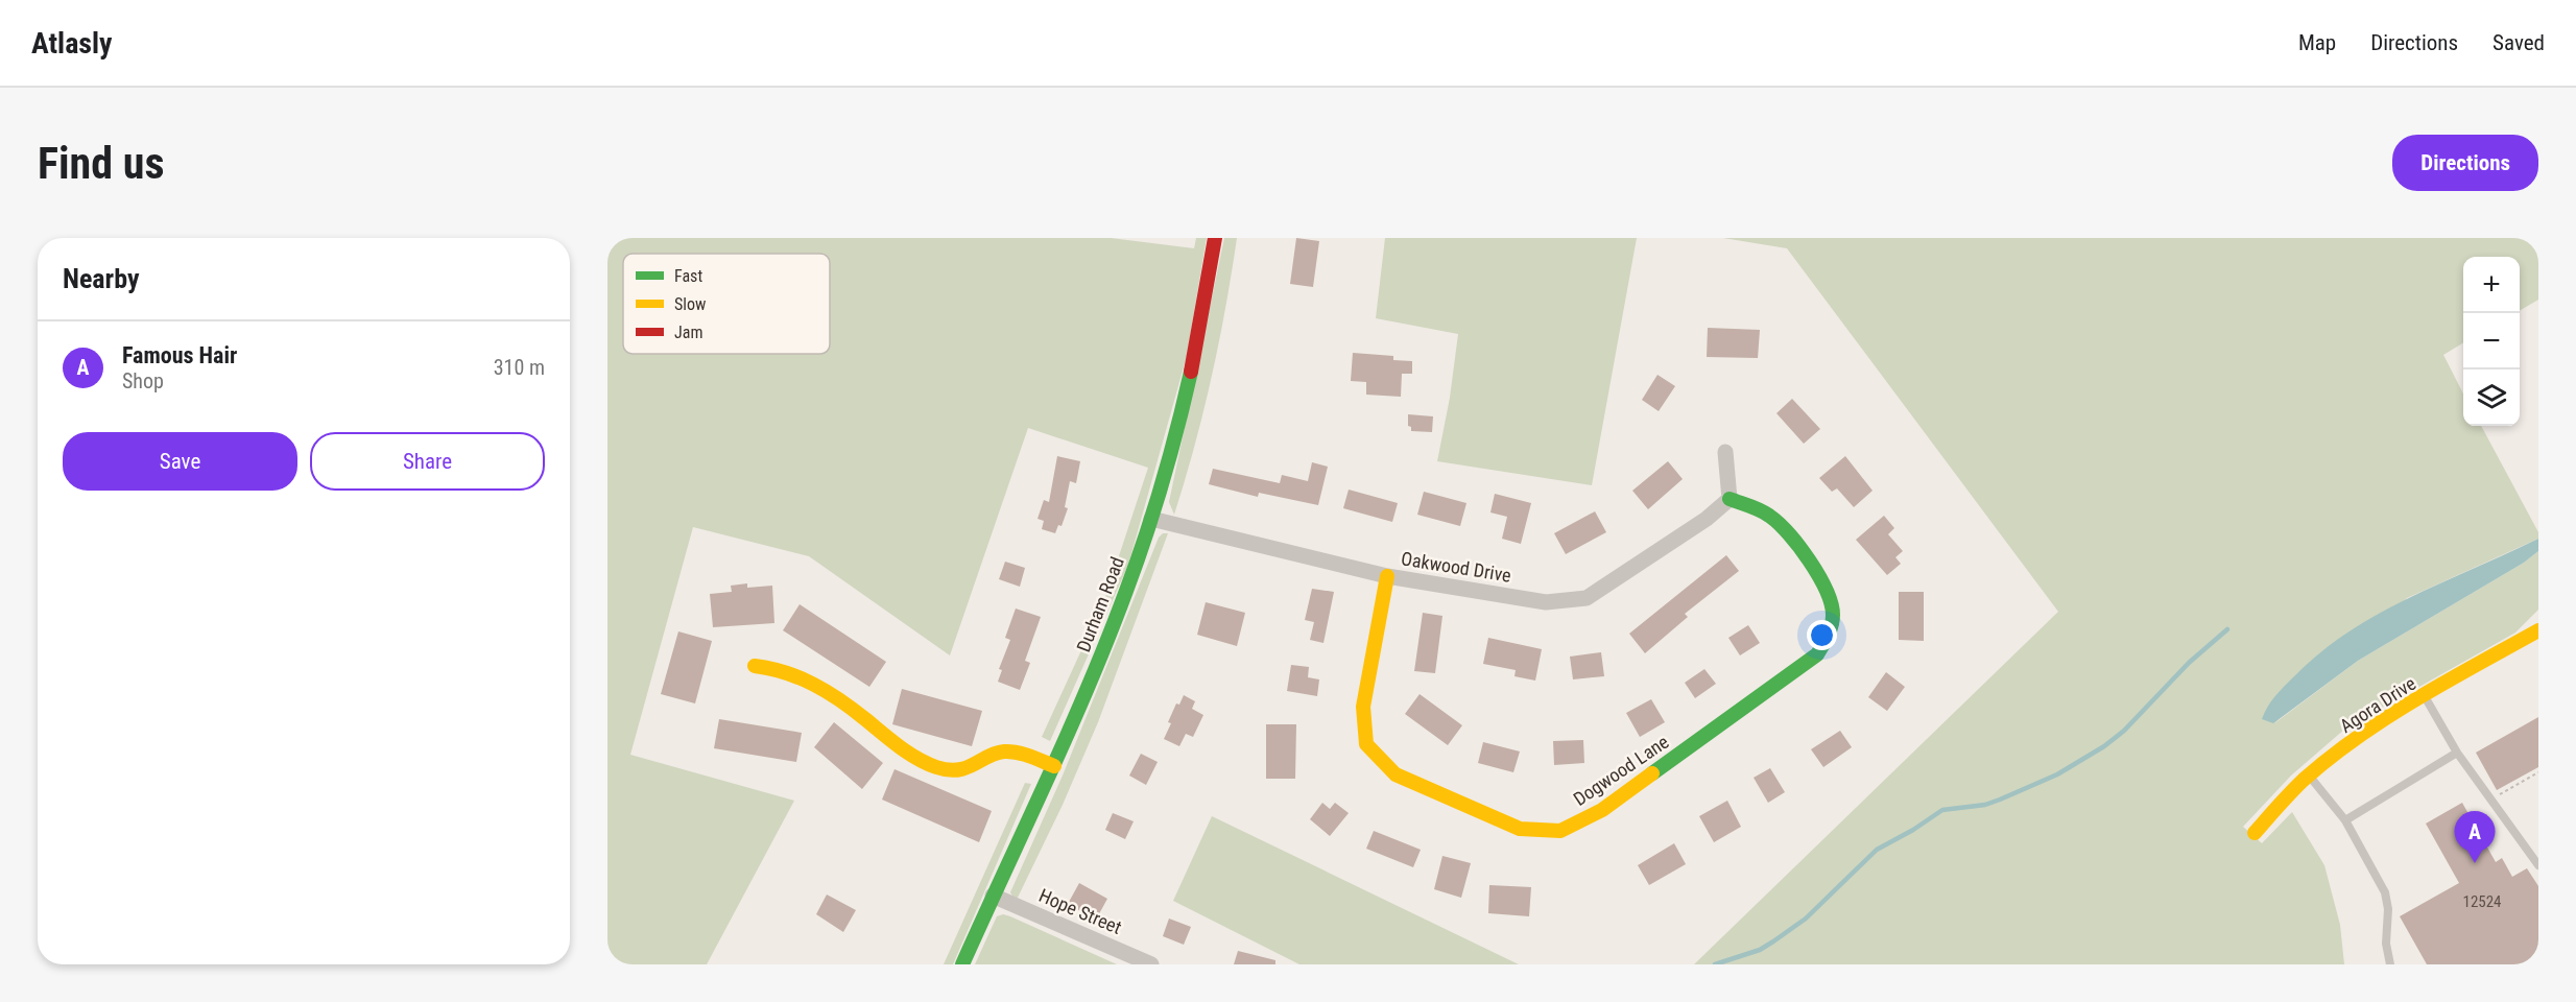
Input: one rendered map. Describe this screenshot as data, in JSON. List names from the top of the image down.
{
  "streets": {
    "street": [
      "Oakwood Drive",
      "Durham Road",
      "Agora Drive",
      "Dogwood Lane",
      "Hope Street"
    ]
  },
  "crossings": [
    ["Oakwood Drive", "Durham Road"],
    ["Oakwood Drive", "Dogwood Lane"],
    ["Durham Road", "Hope Street"]
  ],
  "house_numbers": ["12524"],
  "legend": ["Fast", "Slow", "Jam"],
  "page": {
    "header": "Atlasly",
    "nav": ["Map", "Directions", "Saved"],
    "buttons": [
      "Directions",
      ["Save", "Share"]
    ],
    "title": "Find us",
    "heading": "Nearby",
    "map_buttons": ["+", "−"],
    "list": [
      {
        "mark": "A",
        "name": "Famous Hair",
        "note": "Shop",
        "value": "310 m"
      }
    ],
    "pins": "A"
  }
}
